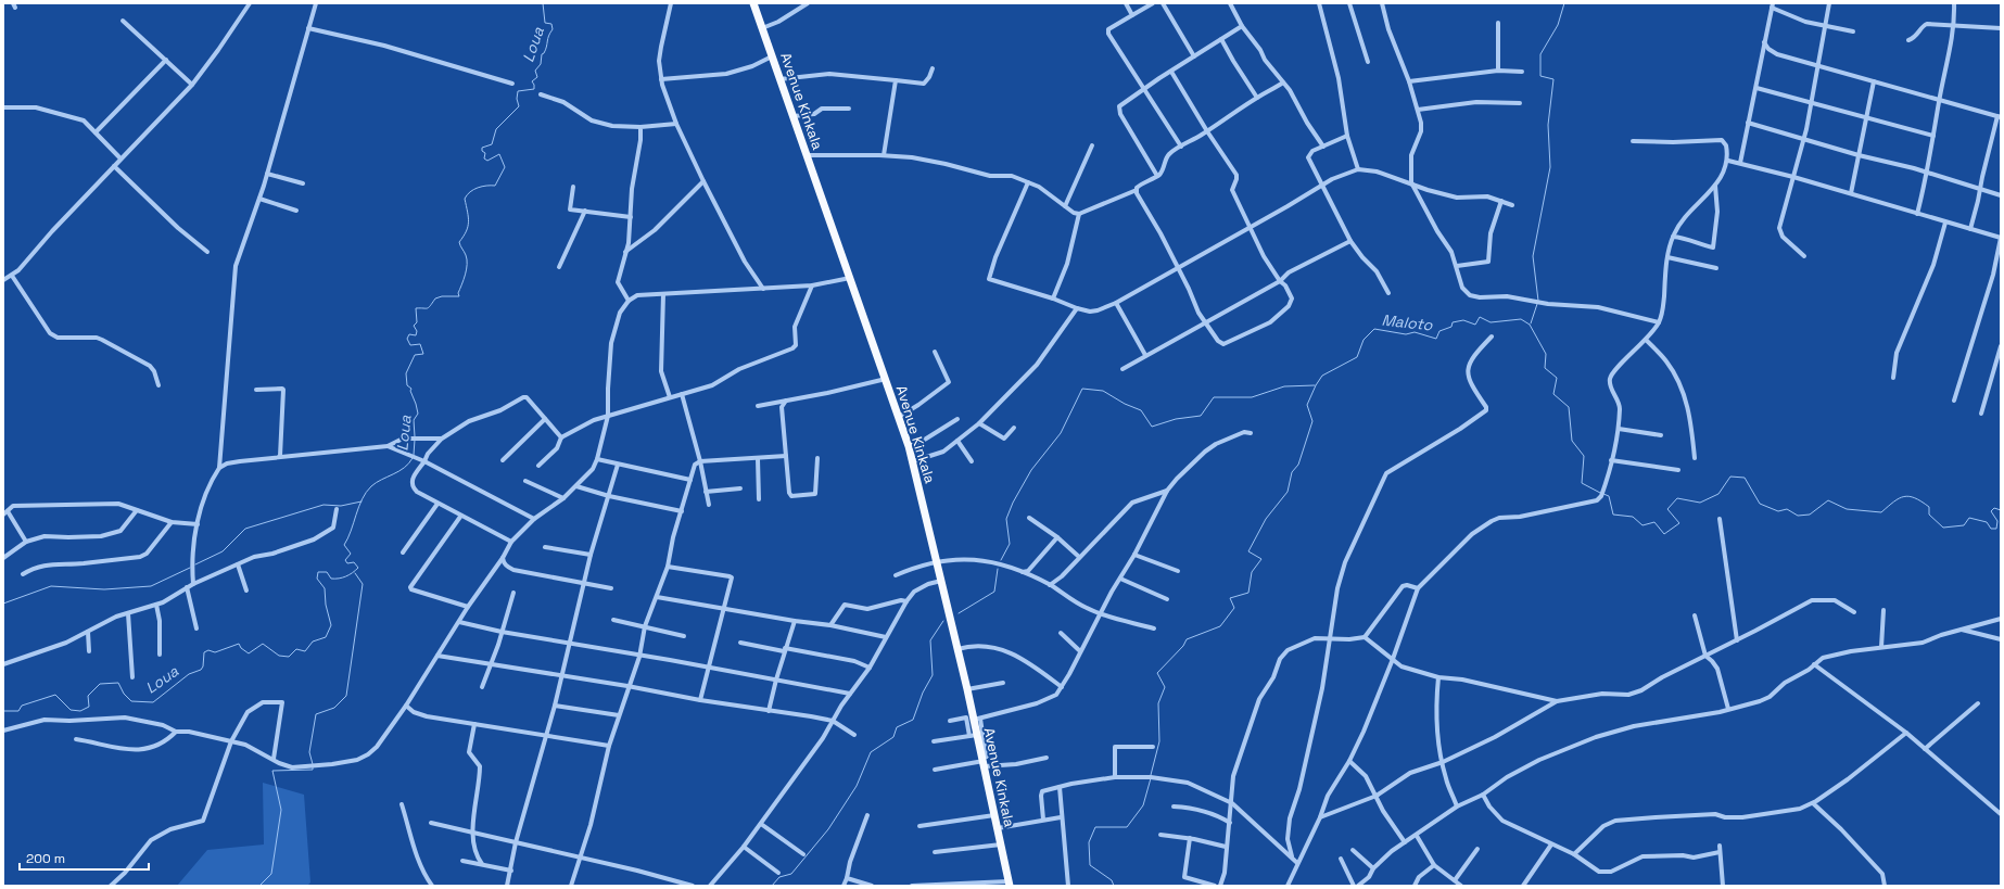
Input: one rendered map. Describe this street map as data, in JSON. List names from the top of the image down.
{
  "streets": {
    "main road": ["Avenue Kinkala"]
  },
  "water": ["Loua", "Maloto"],
  "scale_bar": "200 m"
}
